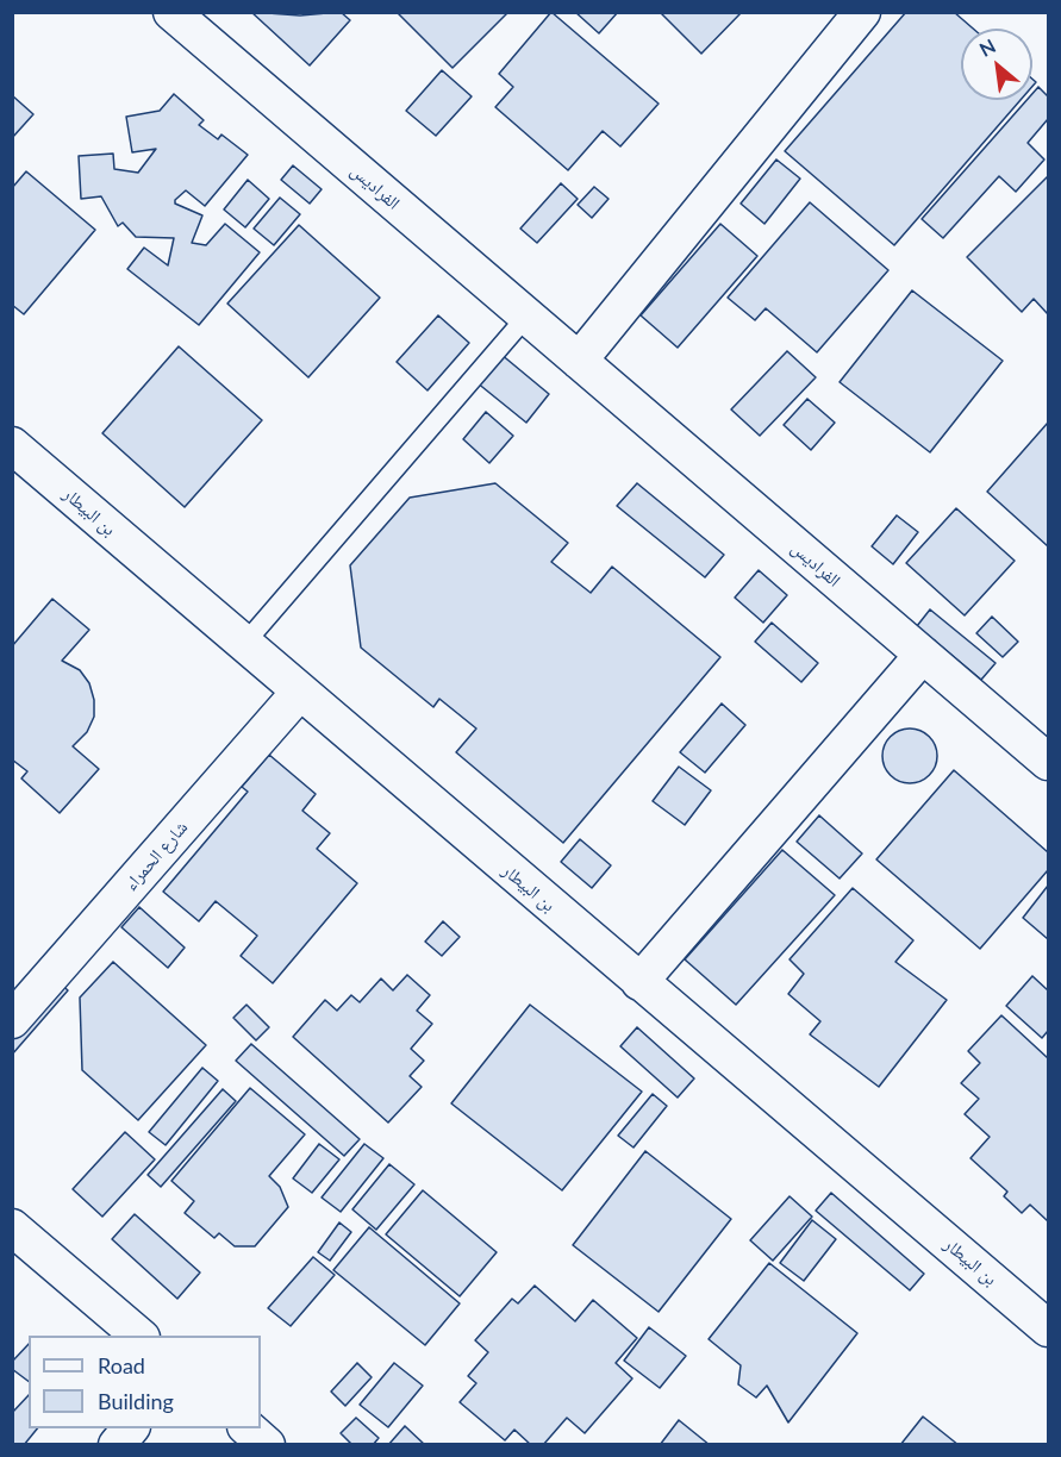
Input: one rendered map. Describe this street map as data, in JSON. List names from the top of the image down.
{
  "streets": {
    "street": ["الفراديس", "بن البيطار", "شارع الحمراء"]
  },
  "crossings": [
    ["بن البيطار", "شارع الحمراء"]
  ],
  "legend": ["Road", "Building"],
  "north": "top left"
}
